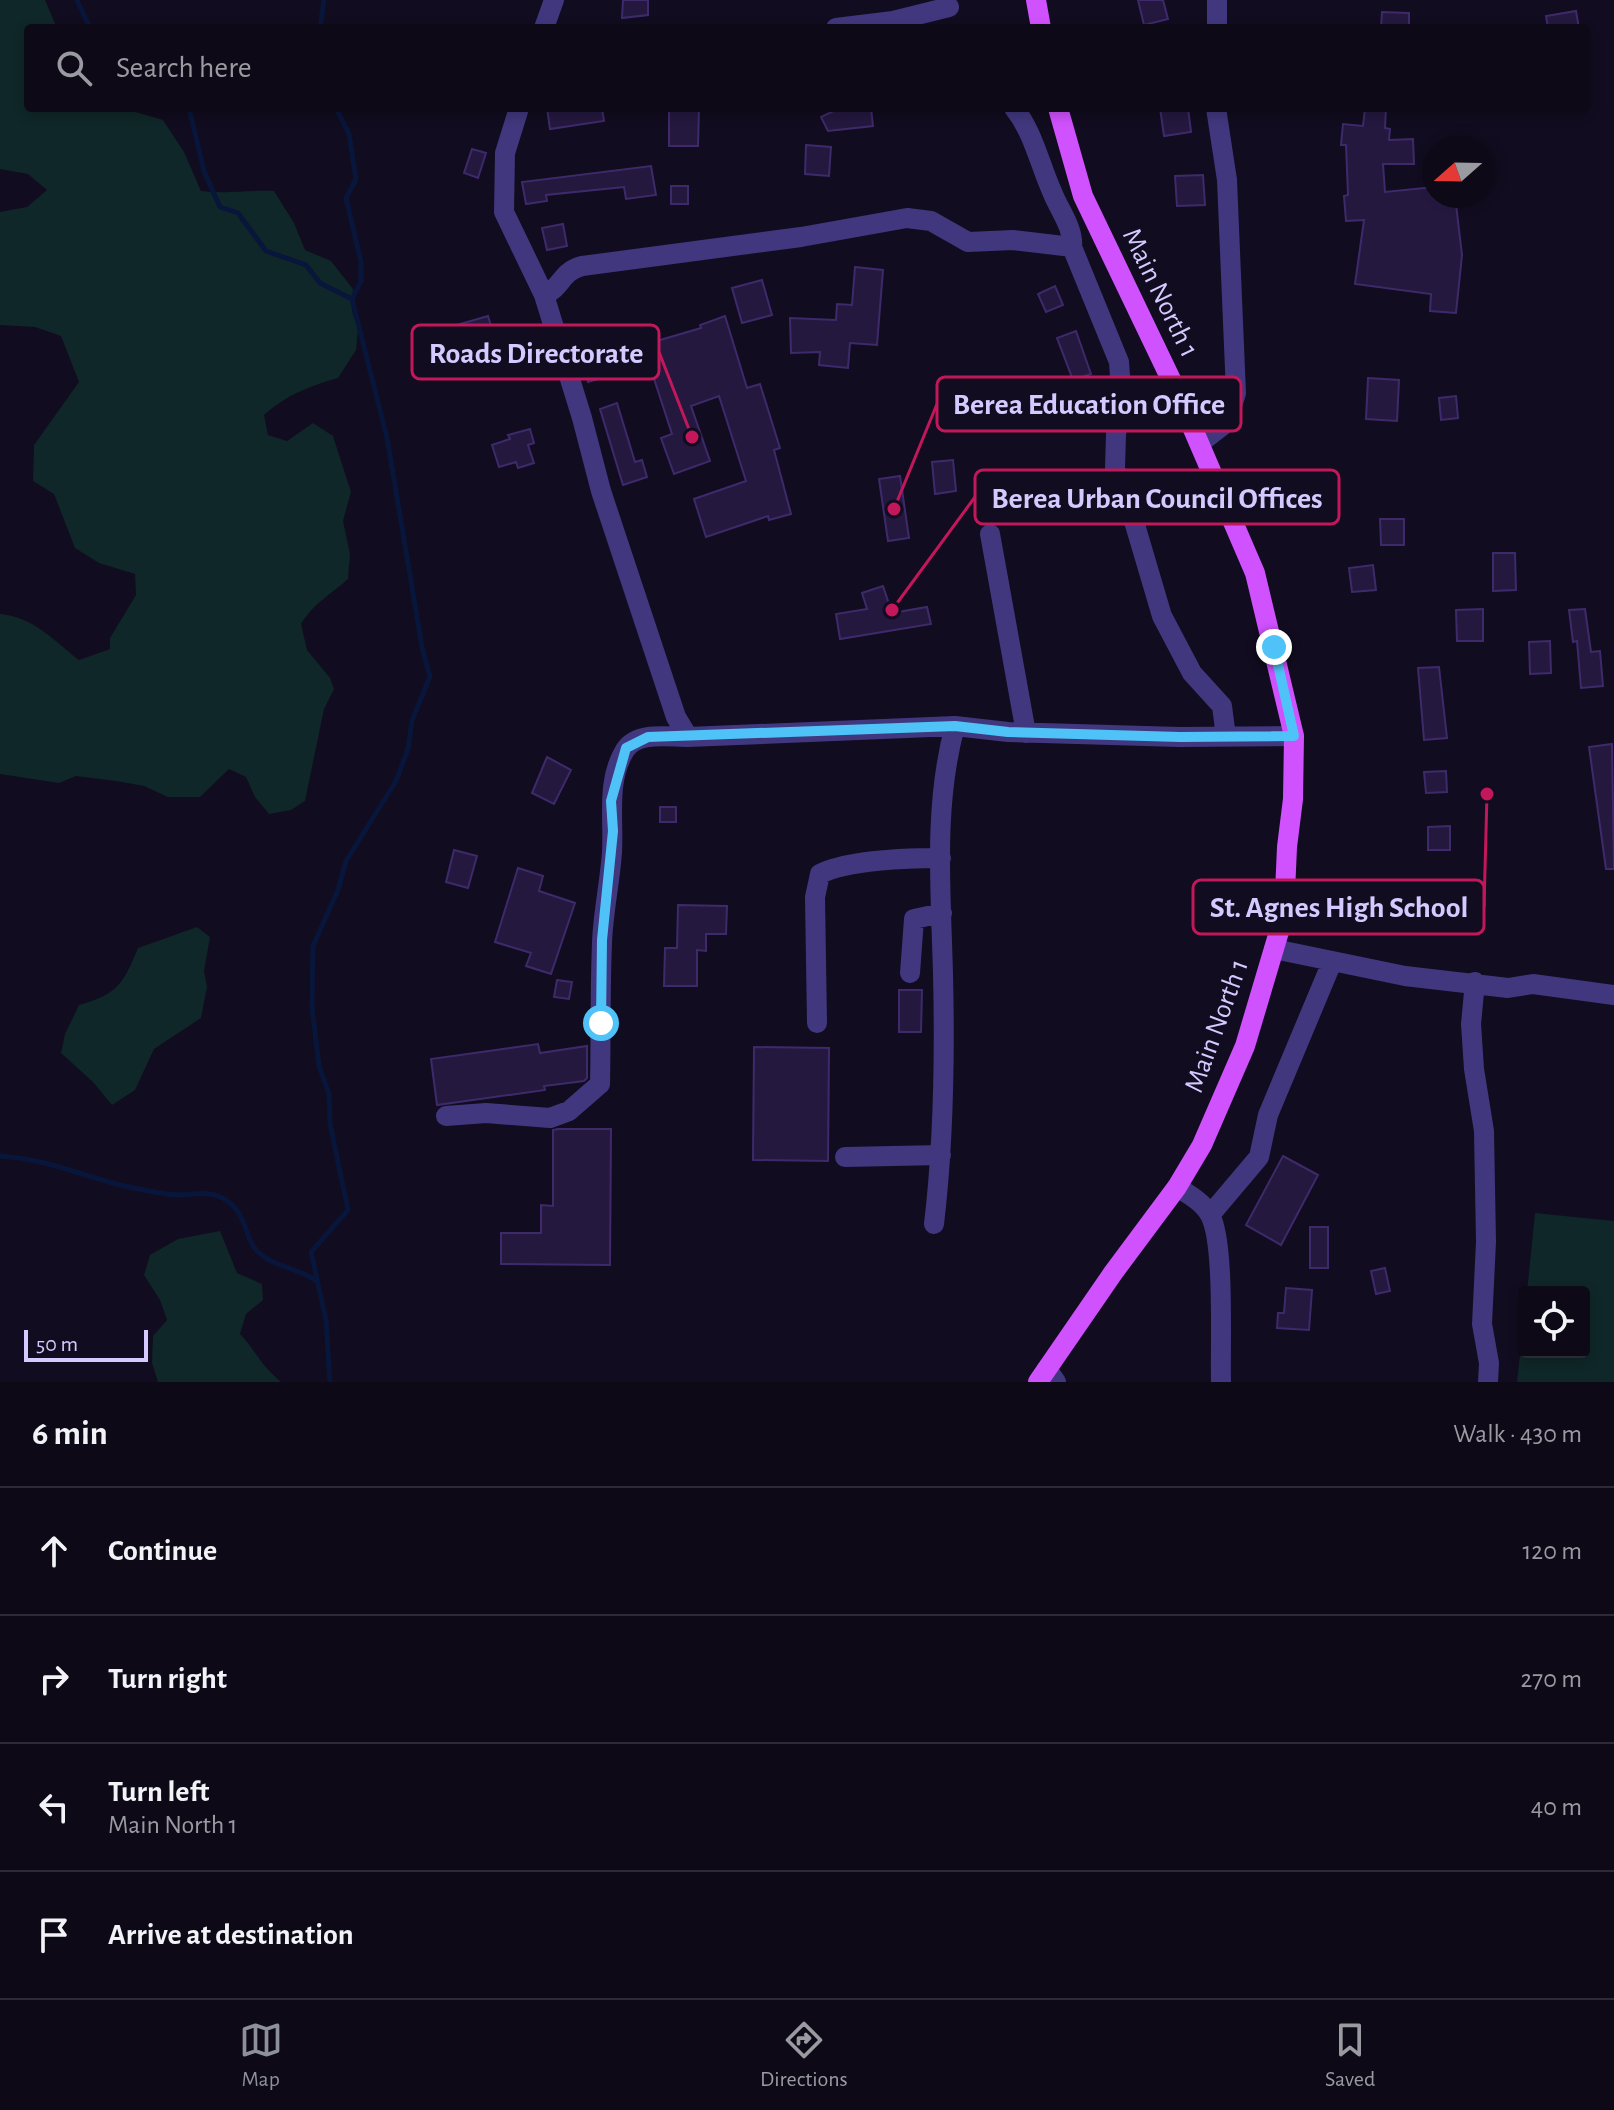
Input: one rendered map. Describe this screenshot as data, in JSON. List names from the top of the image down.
{
  "streets": {
    "main road": ["Main North 1"]
  },
  "places": [
    "Roads Directorate",
    "Berea Education Office",
    "Berea Urban Council Offices",
    "St. Agnes High School"
  ],
  "scale_bar": "50 m",
  "north": "left",
  "page": {
    "search": "Search here",
    "scale": "50 m",
    "heading": ["6 min", "Walk · 430 m"],
    "list": [
      ["Continue", "120 m"],
      ["Turn right", "270 m"],
      ["Turn left", "Main North 1", "40 m"],
      "Arrive at destination"
    ],
    "nav": ["Map", "Directions", "Saved"]
  }
}
